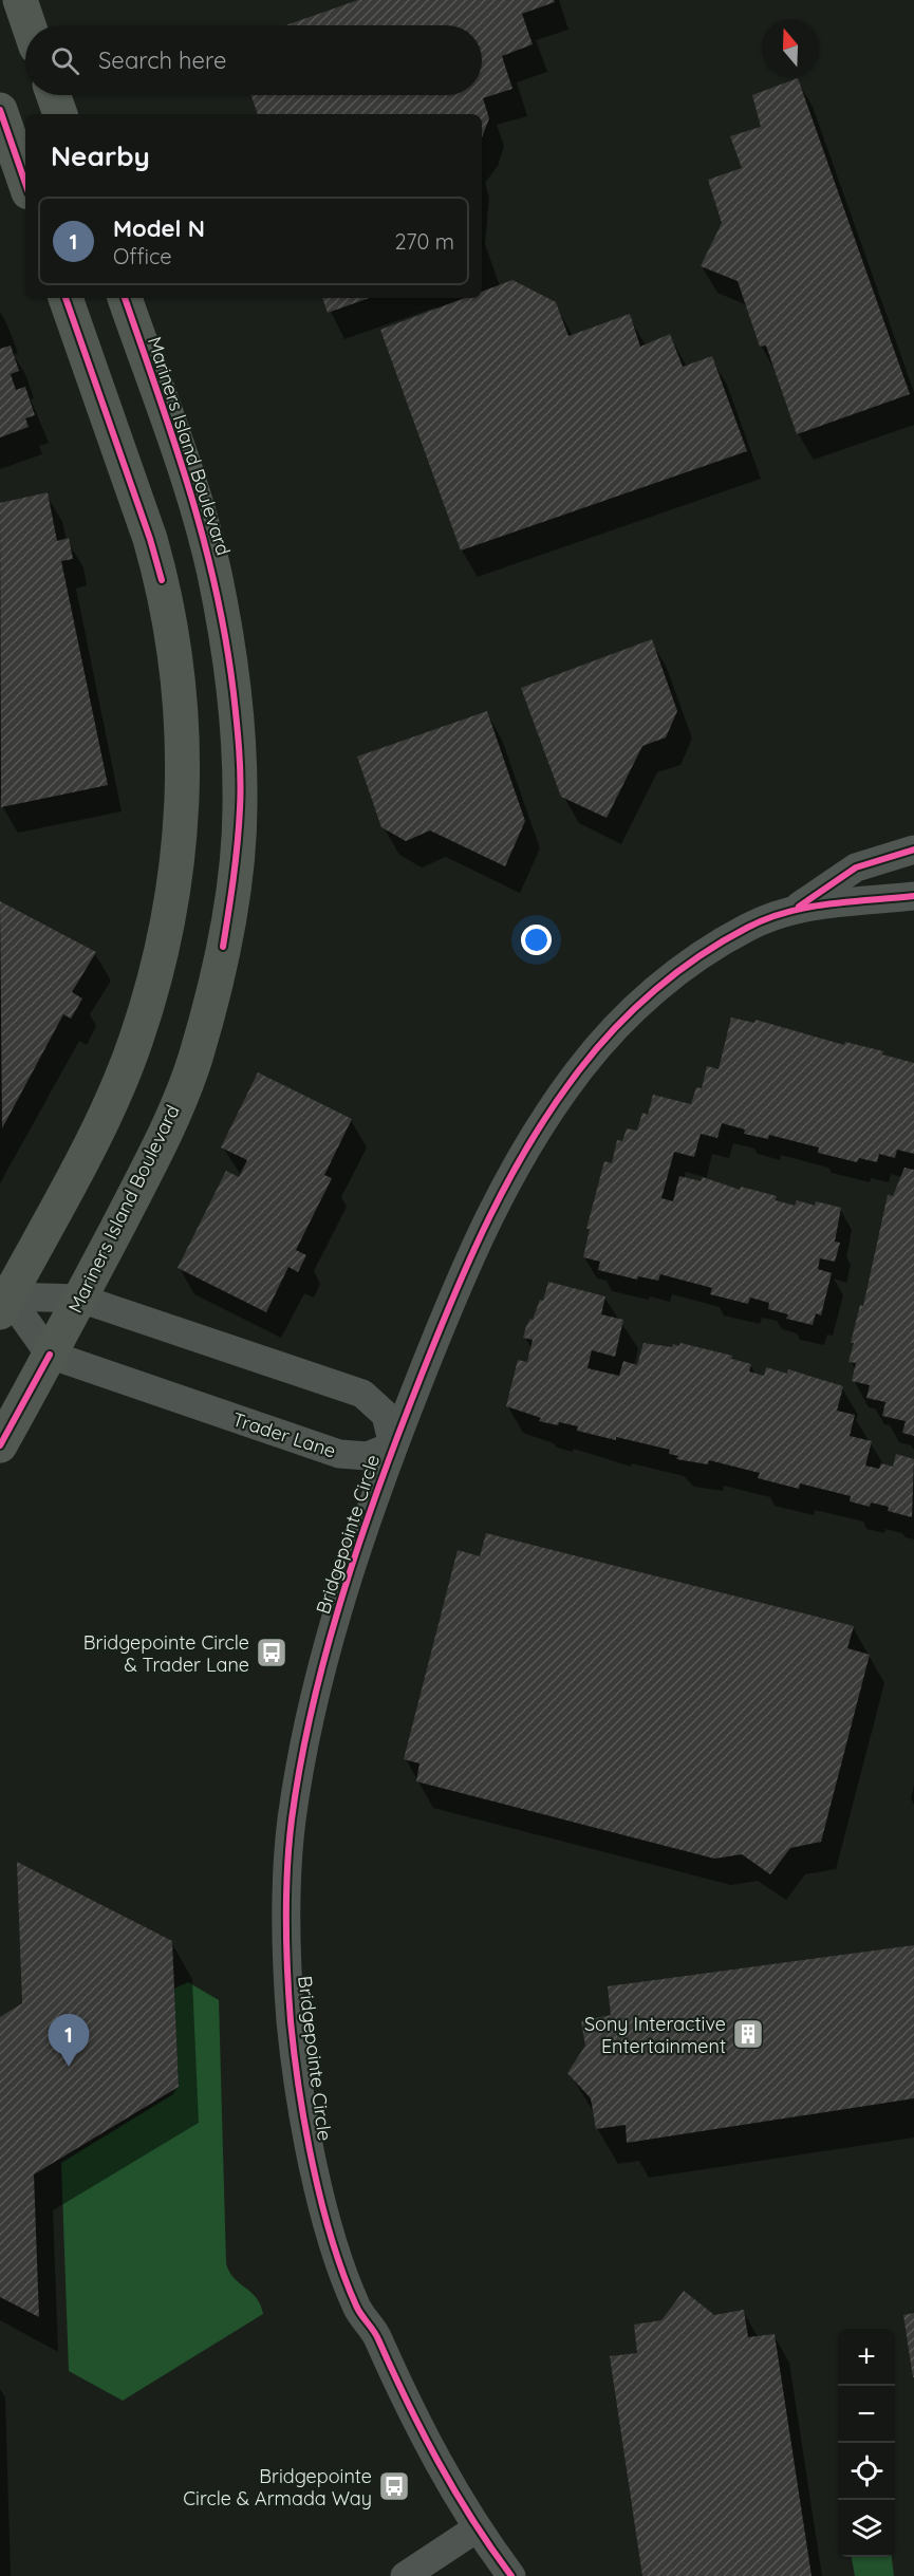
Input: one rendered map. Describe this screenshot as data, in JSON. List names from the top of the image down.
{
  "streets": {
    "main road": ["Mariners Island Boulevard"],
    "street": ["Trader Lane", "Bridgepointe Circle"]
  },
  "crossings": [
    ["Mariners Island Boulevard", "Trader Lane"],
    ["Trader Lane", "Bridgepointe Circle"]
  ],
  "places": {
    "bus stop": ["Bridgepointe Circle & Trader Lane", "Bridgepointe Circle & Armada Way"],
    "building": ["Sony Interactive Entertainment"]
  },
  "north": "top",
  "page": {
    "search": "Search here",
    "heading": "Nearby",
    "list": [
      {
        "mark": "1",
        "name": "Model N",
        "note": "Office",
        "value": "270 m"
      }
    ],
    "pins": "1",
    "map_buttons": ["+", "−"]
  }
}
